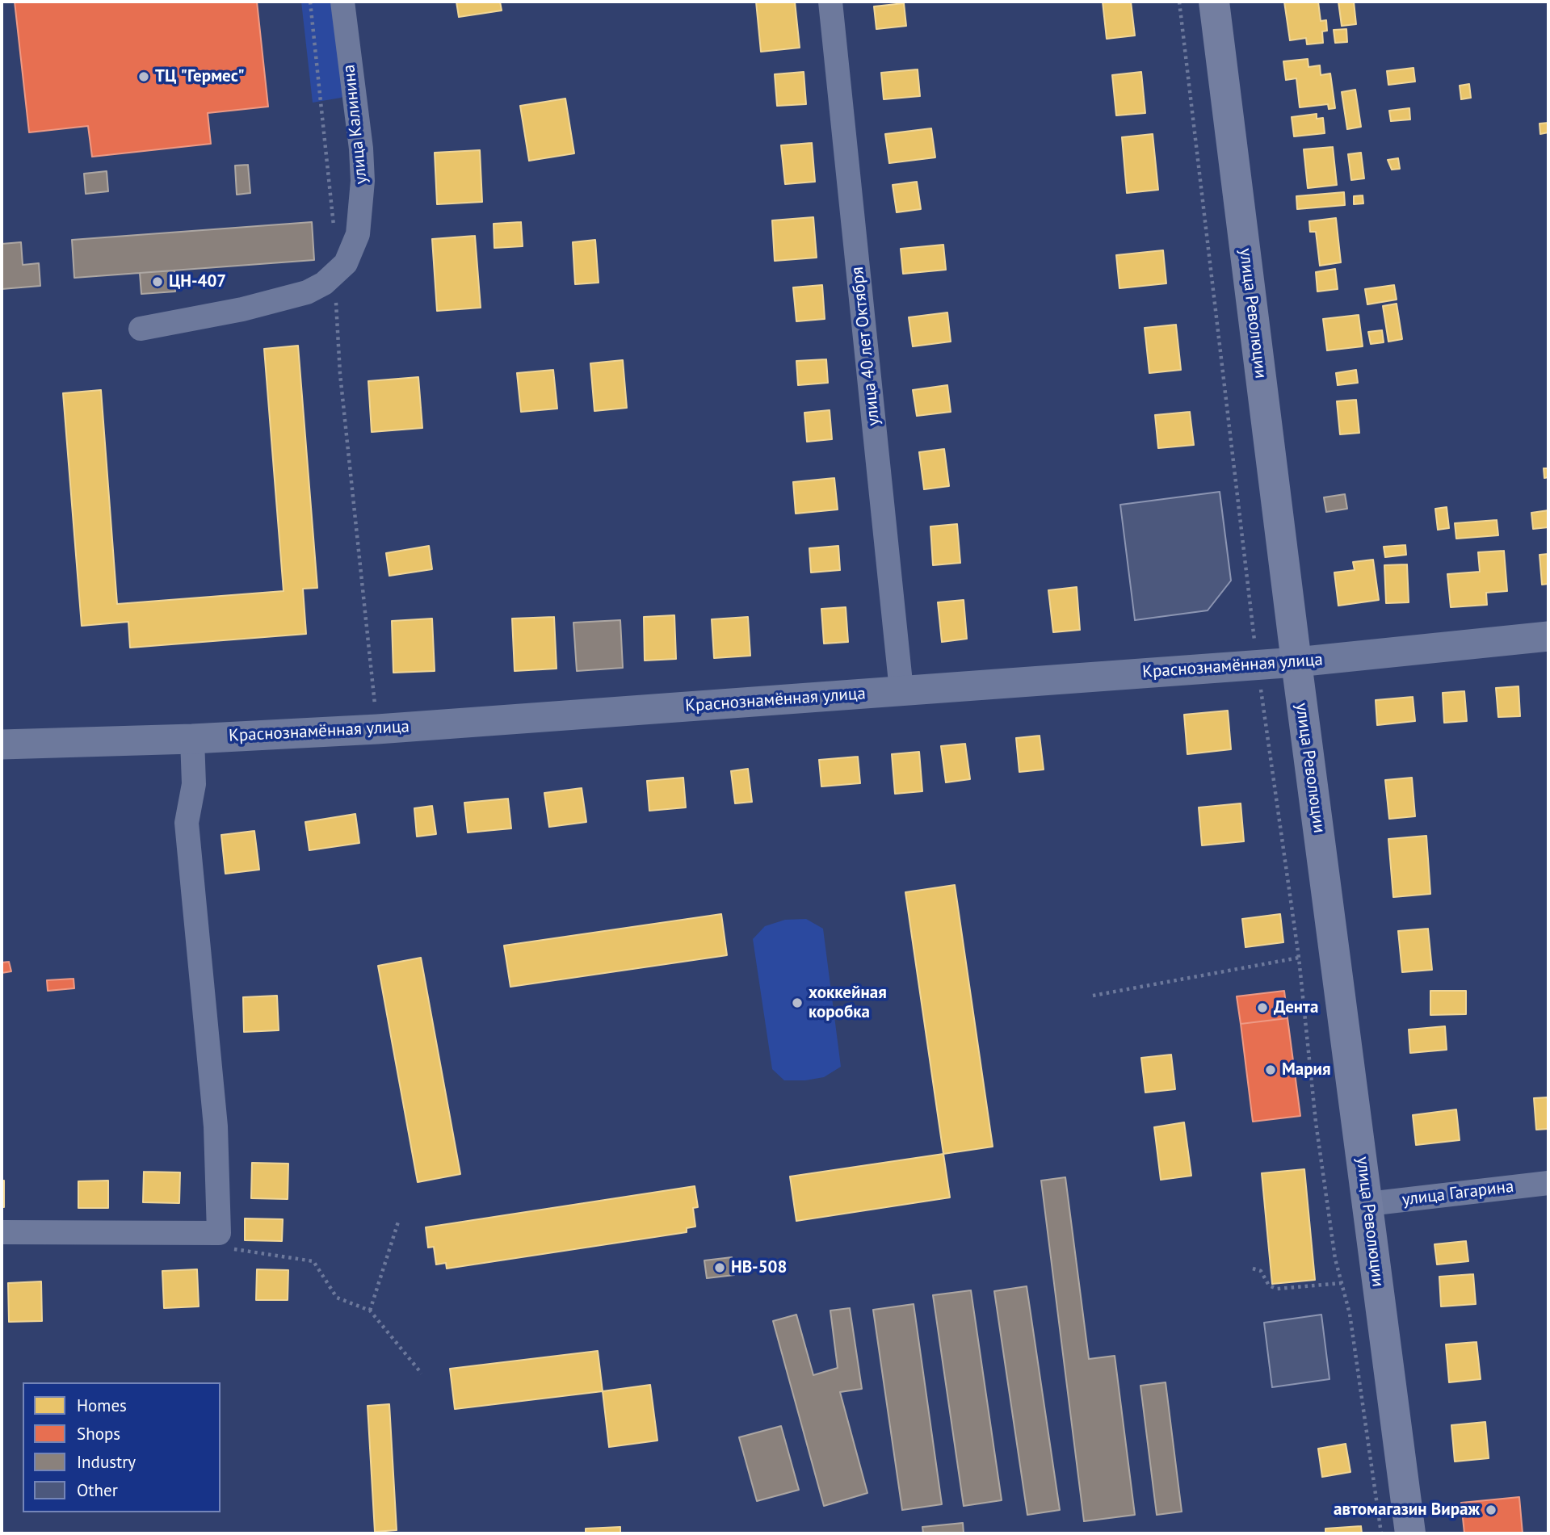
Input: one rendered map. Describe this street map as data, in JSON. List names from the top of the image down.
{
  "streets": {
    "main road": ["улица Революции"],
    "street": [
      "улица Калинина",
      "улица 40 лет Октября",
      "Краснознамённая улица",
      "улица Гагарина"
    ]
  },
  "crossings": [
    ["улица Революции", "Краснознамённая улица"],
    ["улица Революции", "улица Гагарина"],
    ["улица 40 лет Октября", "Краснознамённая улица"]
  ],
  "places": [
    "ТЦ \"Гермес\"",
    "ЦН-407",
    "хоккейная коробка",
    "Дента",
    "Мария",
    "НВ-508",
    "автомагазин Вираж"
  ],
  "legend": [
    "Homes",
    "Shops",
    "Industry",
    "Other"
  ]
}
